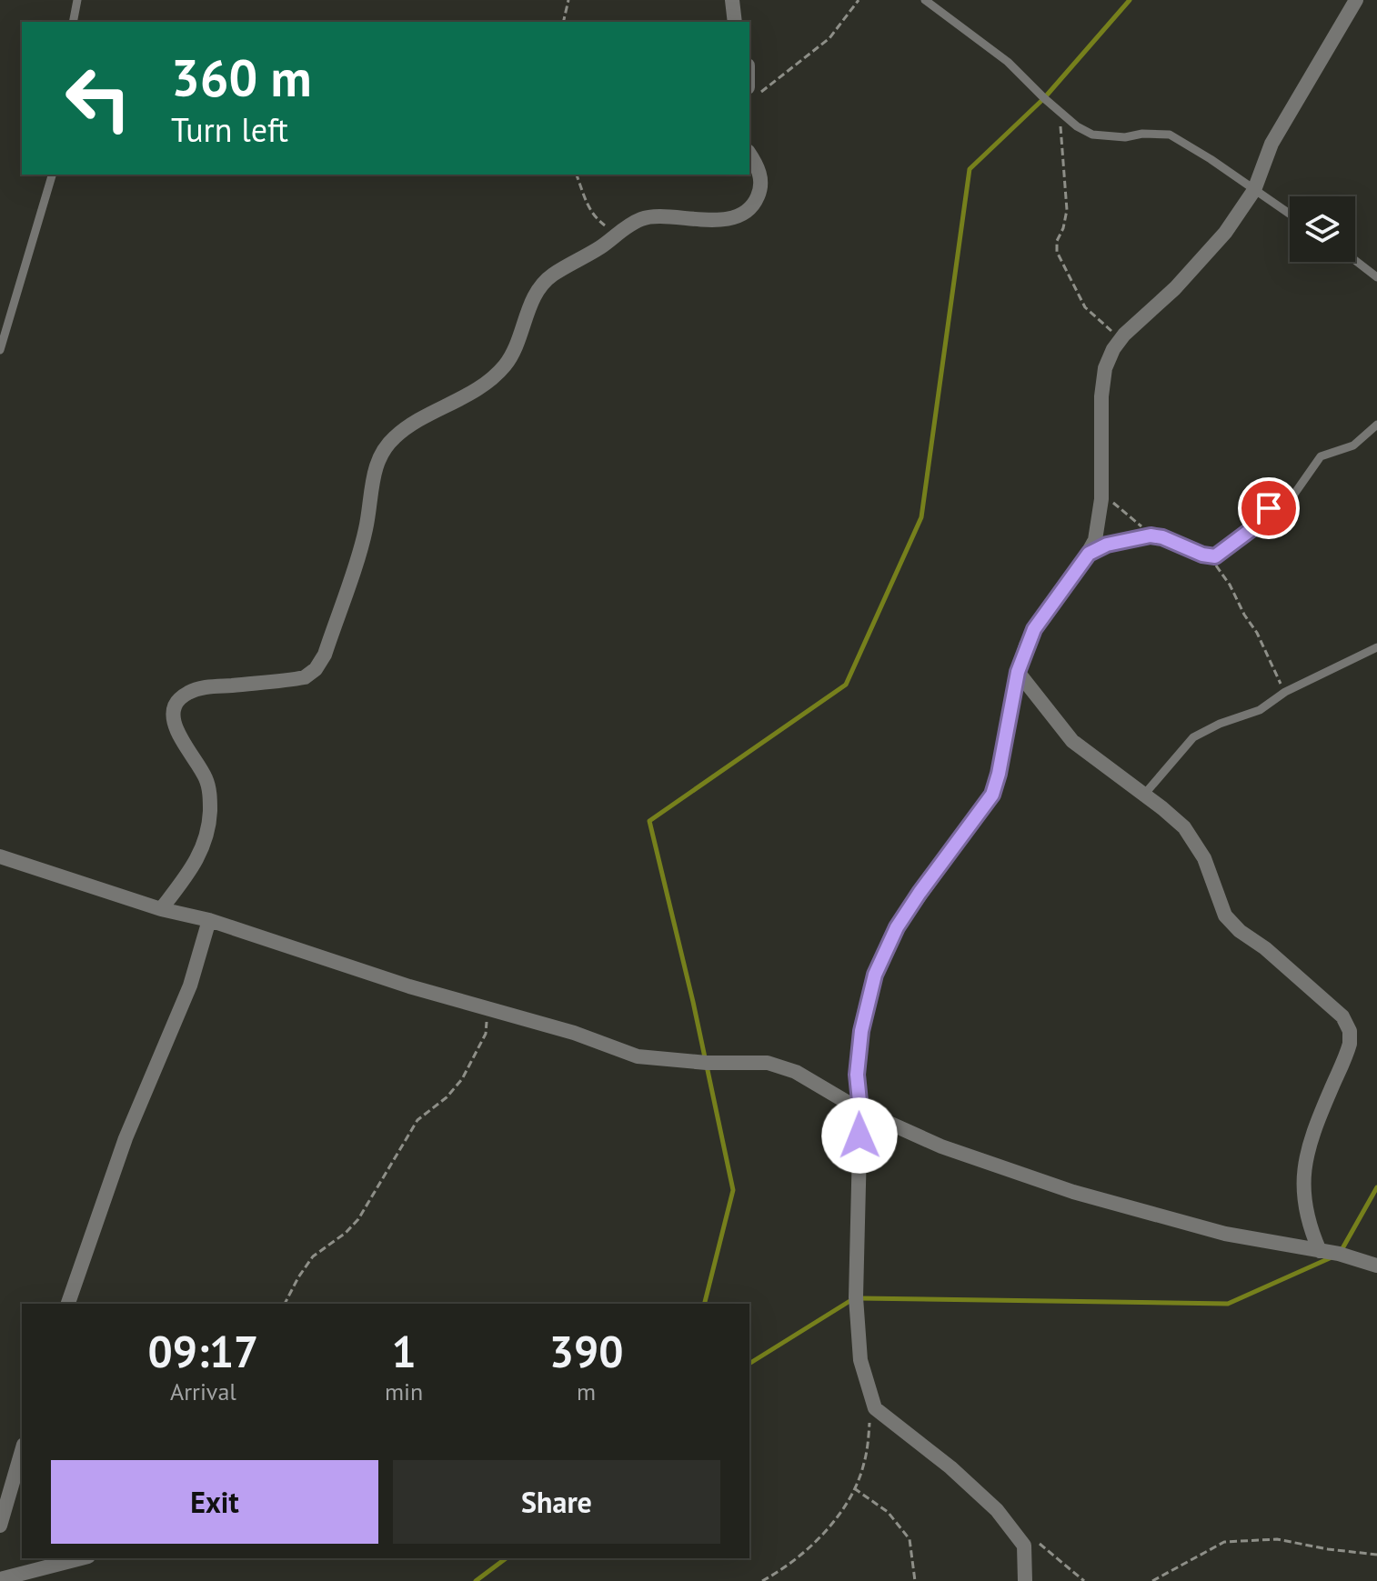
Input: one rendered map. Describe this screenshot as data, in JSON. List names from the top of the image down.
{
  "page": {
    "turn": ["360 m", "Turn left"],
    "eta": [
      "09:17",
      "Arrival",
      "1",
      "min",
      "390",
      "m"
    ],
    "buttons": ["Exit", "Share"]
  }
}
